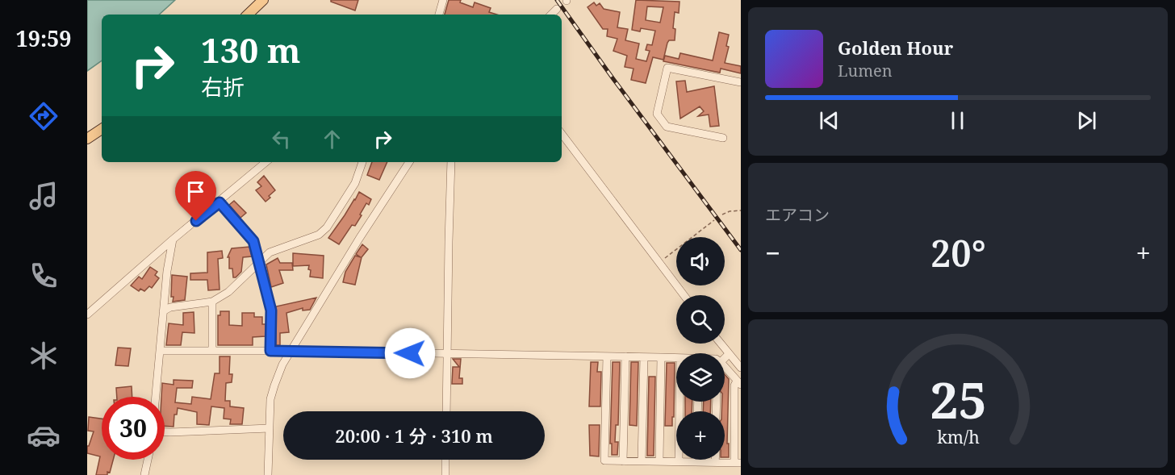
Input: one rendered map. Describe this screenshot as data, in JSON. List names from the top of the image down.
{
  "page": {
    "tabs": "19:59",
    "turn": ["130 m", "右折"],
    "song": ["Golden Hour", "Lumen"],
    "tile": "エアコン",
    "heat": ["−", "20°", "+"],
    "map_buttons": "+",
    "limit": "30",
    "trip": "20:00 · 1 分 · 310 m",
    "gauge": ["25", "km/h"]
  }
}
